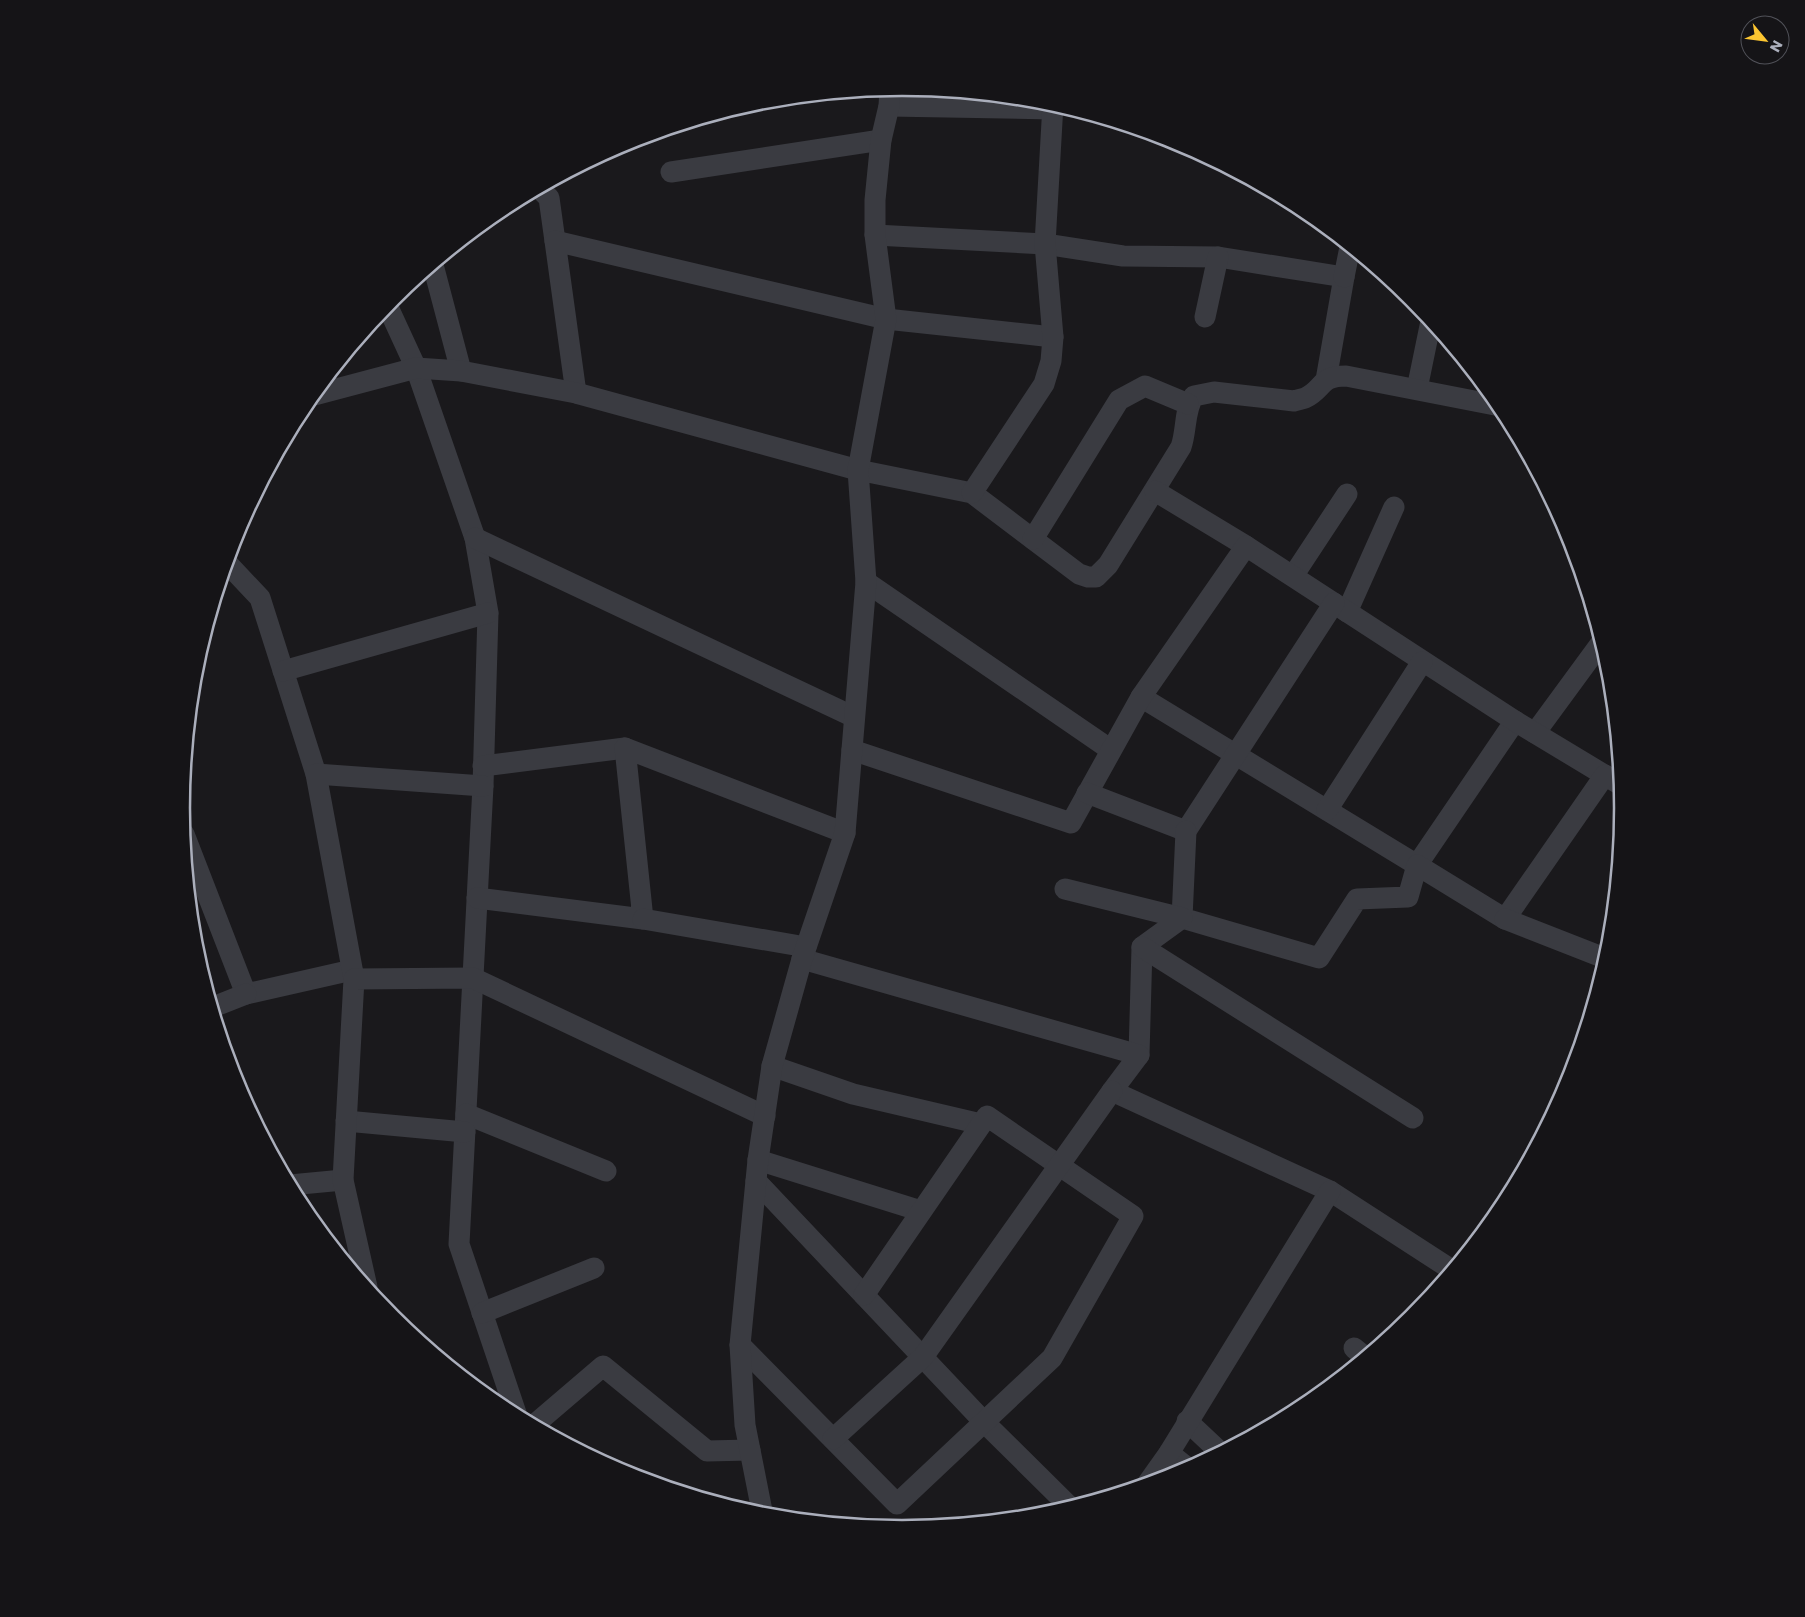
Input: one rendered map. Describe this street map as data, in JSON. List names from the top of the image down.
{
  "north": "bottom right"
}
